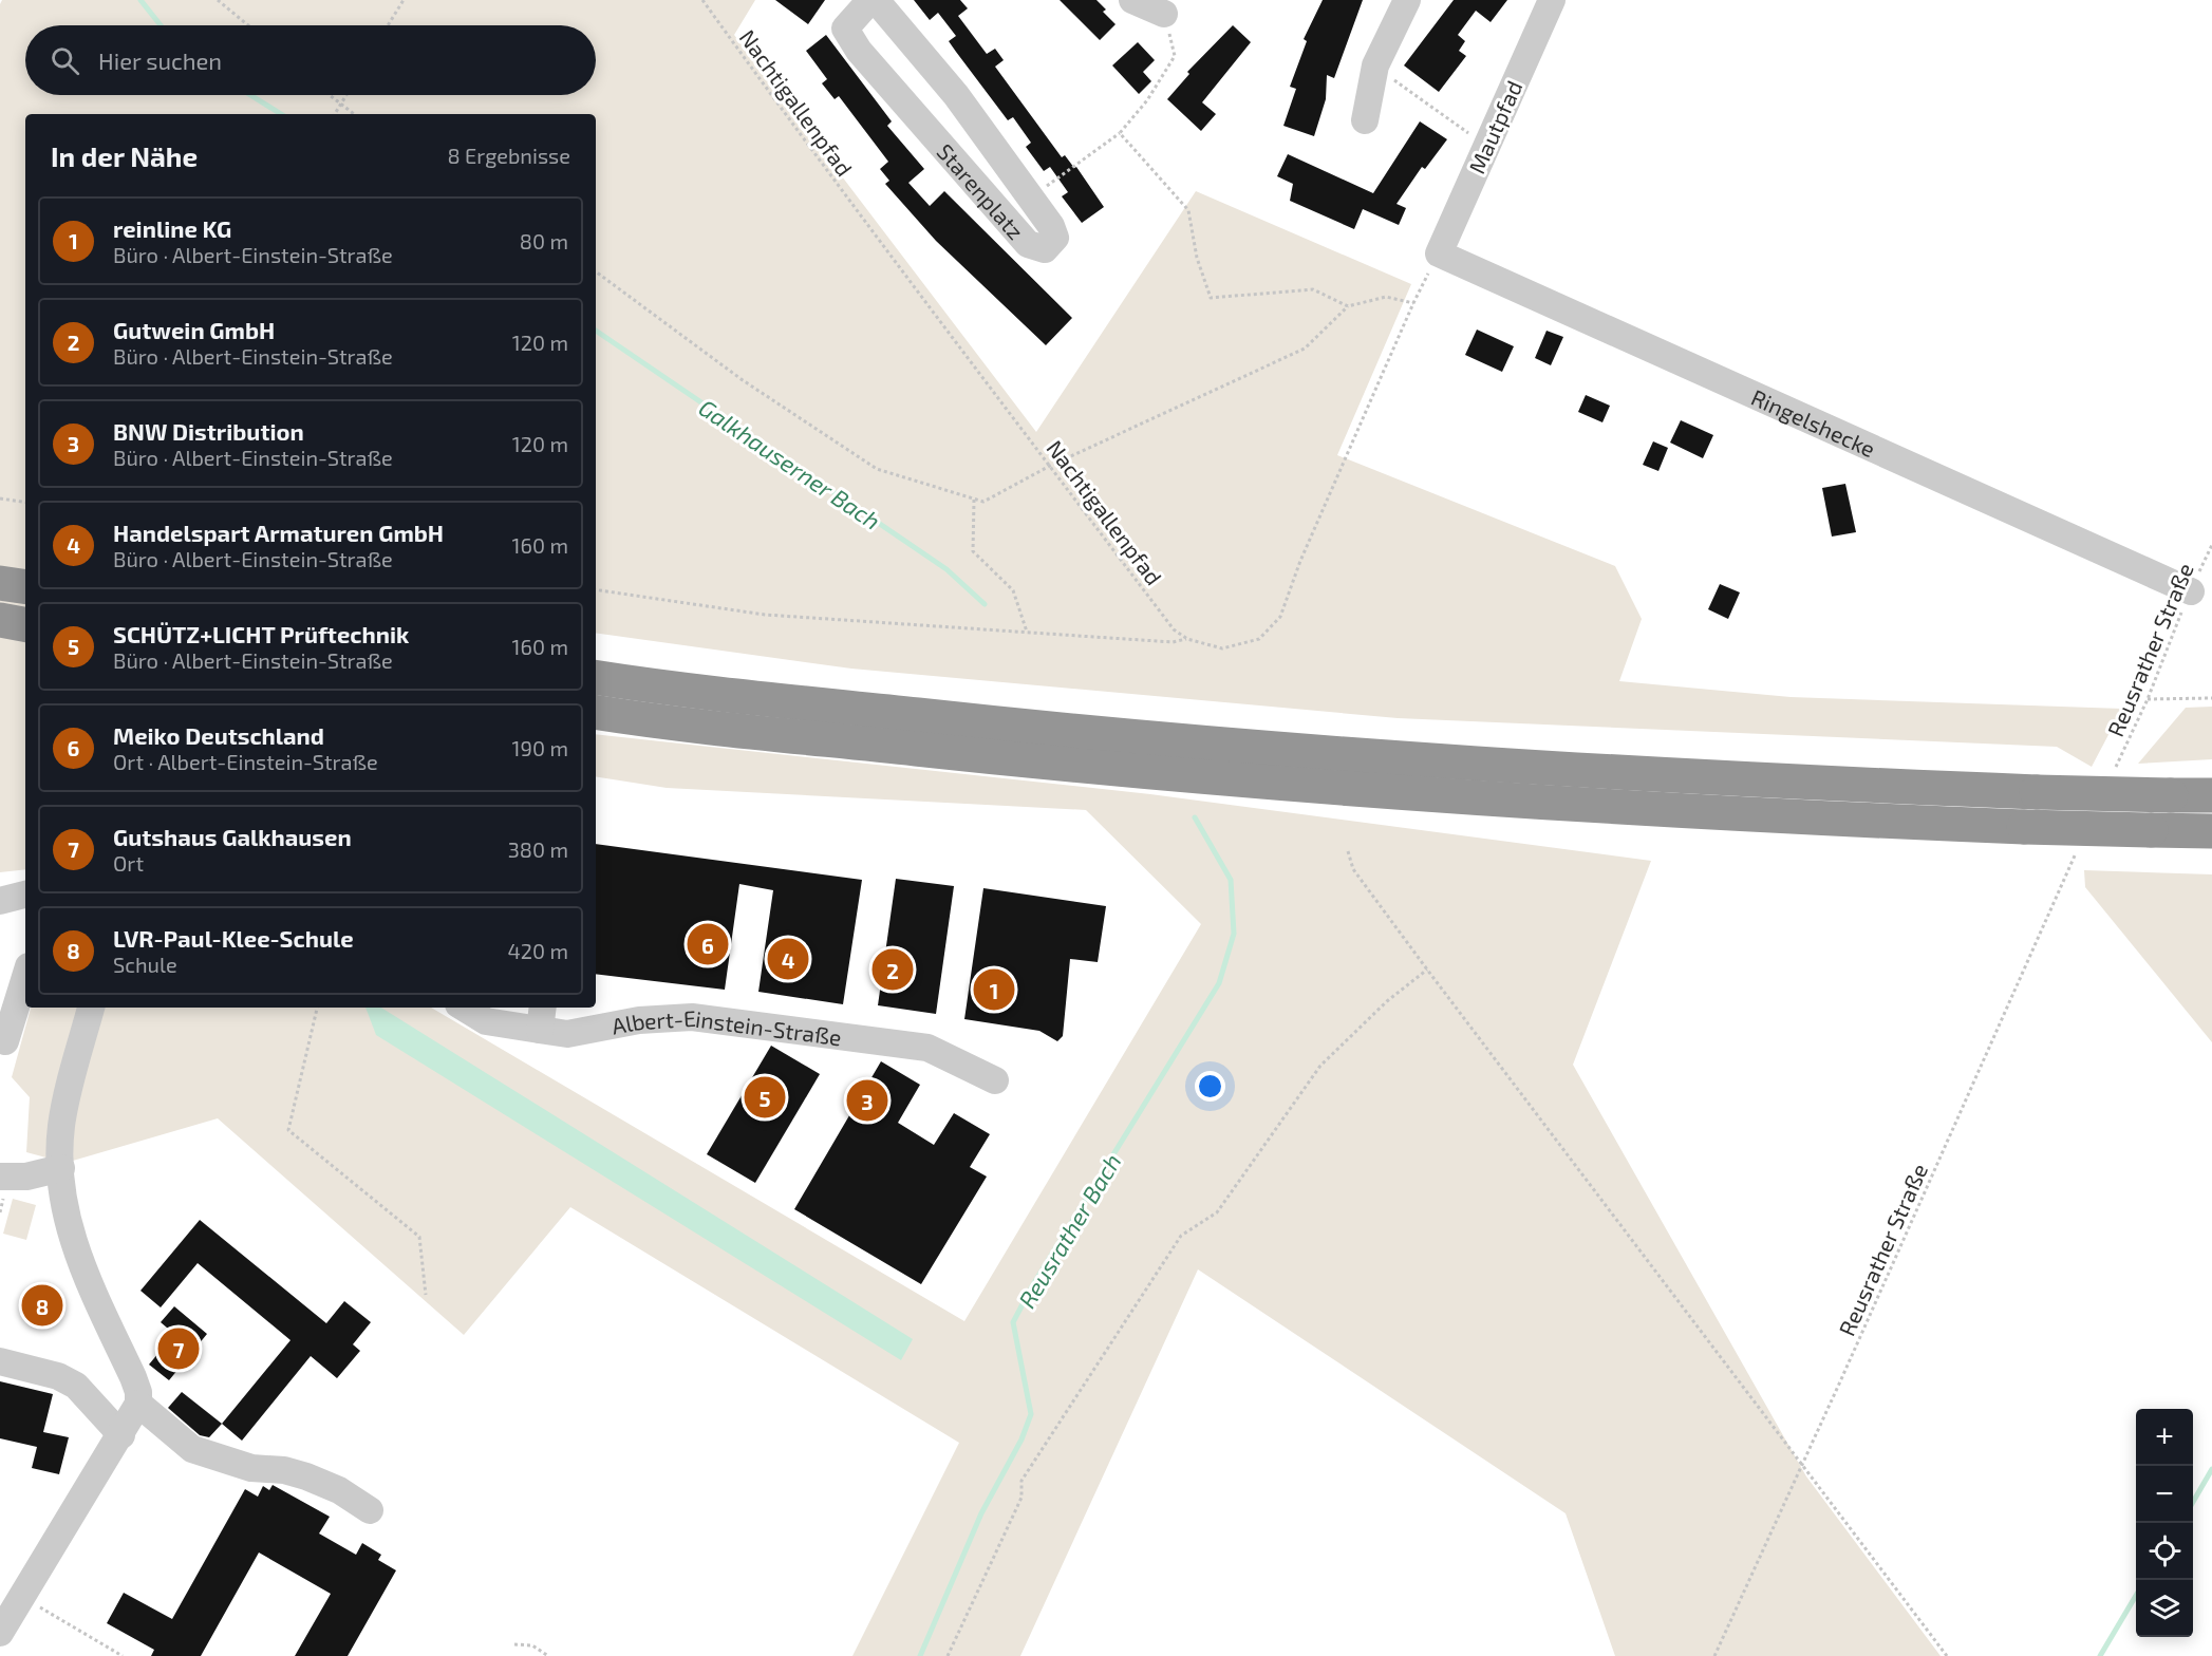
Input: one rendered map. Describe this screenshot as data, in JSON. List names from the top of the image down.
{
  "streets": {
    "street": [
      "Mautpfad",
      "Starenplatz",
      "Ringelshecke",
      "Albert-Einstein-Straße"
    ],
    "path": ["Nachtigallenpfad", "Reusrather Straße"]
  },
  "crossings": [
    ["Nachtigallenpfad", "Mautpfad"],
    ["Nachtigallenpfad", "Ringelshecke"],
    ["Mautpfad", "Ringelshecke"],
    ["Ringelshecke", "Reusrather Straße"]
  ],
  "water": ["Galkhauserner Bach", "Reusrather Bach"],
  "page": {
    "search": "Hier suchen",
    "heading": ["In der Nähe", "8 Ergebnisse"],
    "list": [
      {
        "mark": "1",
        "name": "reinline KG",
        "note": "Büro · Albert-Einstein-Straße",
        "value": "80 m"
      },
      {
        "mark": "2",
        "name": "Gutwein GmbH",
        "note": "Büro · Albert-Einstein-Straße",
        "value": "120 m"
      },
      {
        "mark": "3",
        "name": "BNW Distribution",
        "note": "Büro · Albert-Einstein-Straße",
        "value": "120 m"
      },
      {
        "mark": "4",
        "name": "Handelspart Armaturen GmbH",
        "note": "Büro · Albert-Einstein-Straße",
        "value": "160 m"
      },
      {
        "mark": "5",
        "name": "SCHÜTZ+LICHT Prüftechnik",
        "note": "Büro · Albert-Einstein-Straße",
        "value": "160 m"
      },
      {
        "mark": "6",
        "name": "Meiko Deutschland",
        "note": "Ort · Albert-Einstein-Straße",
        "value": "190 m"
      },
      {
        "mark": "7",
        "name": "Gutshaus Galkhausen",
        "note": "Ort",
        "value": "380 m"
      },
      {
        "mark": "8",
        "name": "LVR-Paul-Klee-Schule",
        "note": "Schule",
        "value": "420 m"
      }
    ],
    "pins": [
      "6",
      "4",
      "2",
      "1",
      "5",
      "3",
      "8",
      "7"
    ],
    "map_buttons": ["+", "−"]
  }
}
